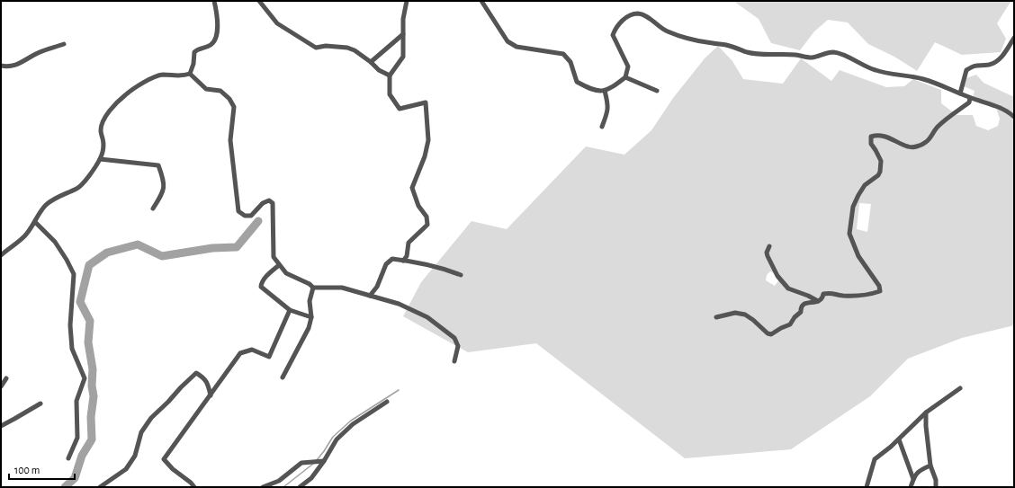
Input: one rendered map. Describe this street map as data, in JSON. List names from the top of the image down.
{
  "scale_bar": "100 m"
}
